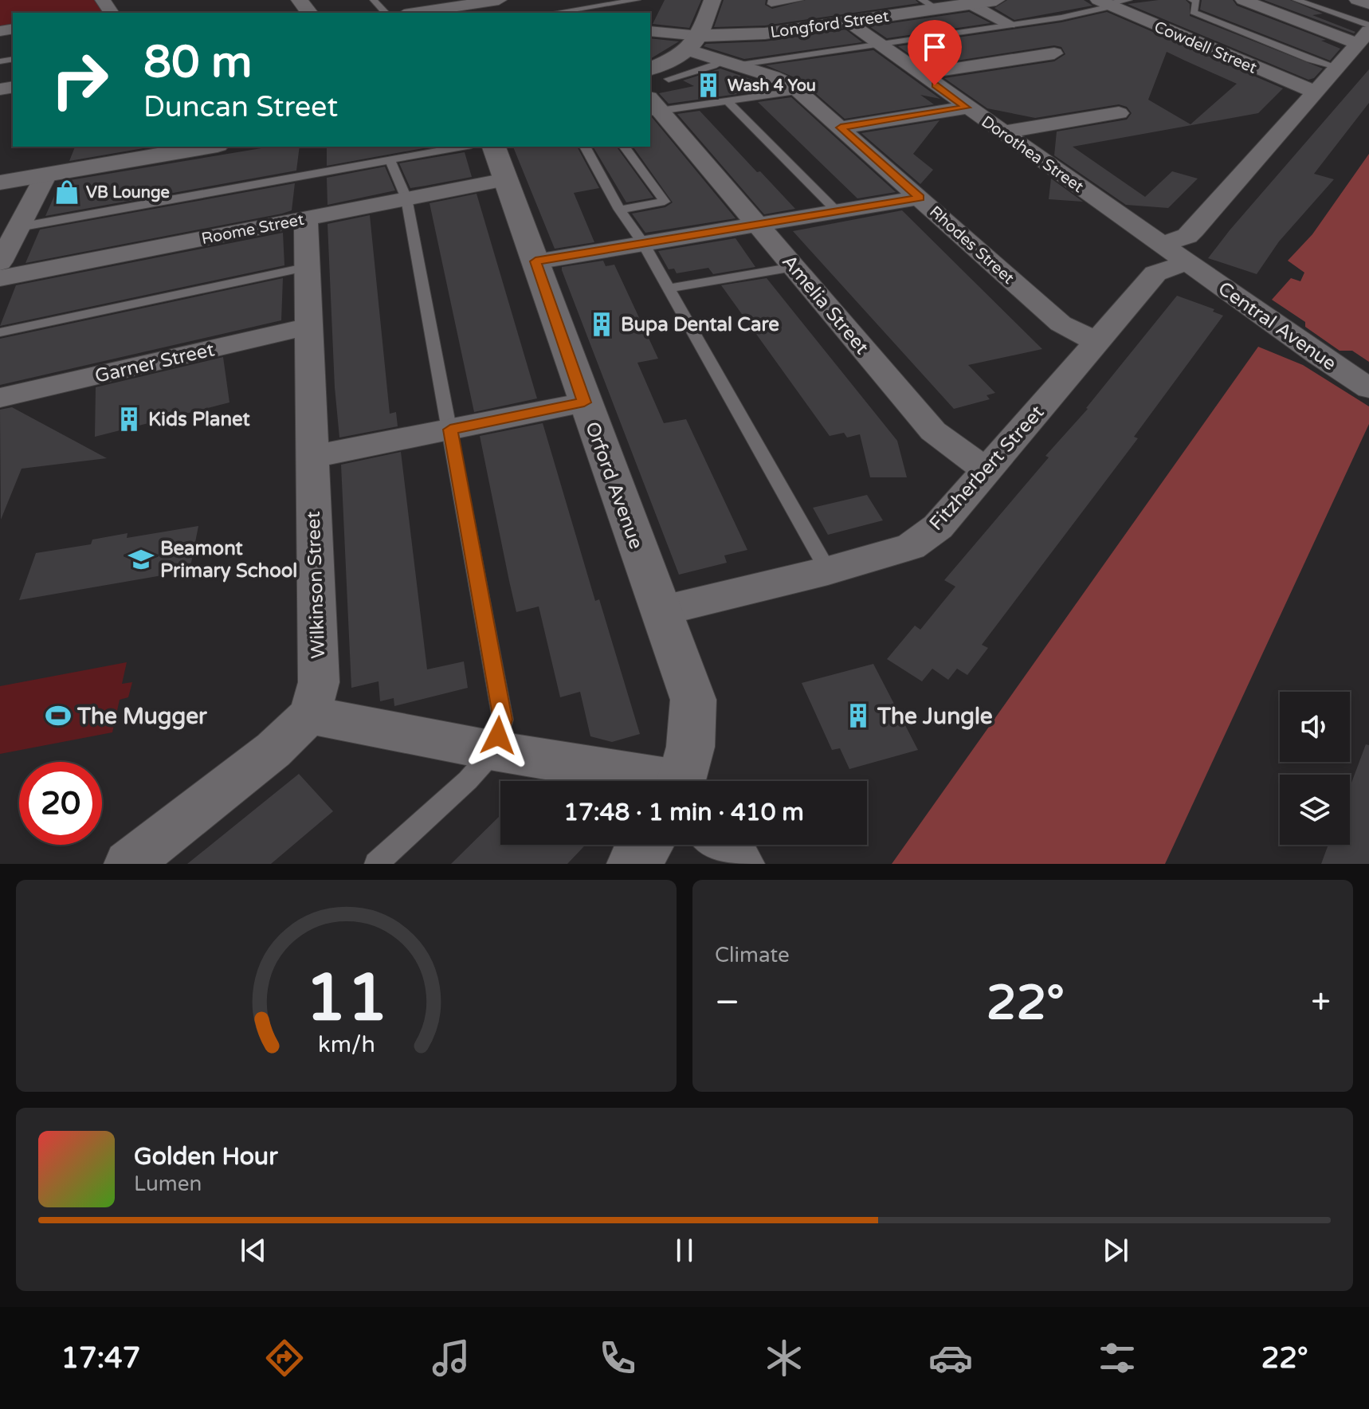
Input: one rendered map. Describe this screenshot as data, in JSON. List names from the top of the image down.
{
  "streets": {
    "street": [
      "Longford Street",
      "Cowdell Street",
      "Dorothea Street",
      "Roome Street",
      "Rhodes Street",
      "Amelia Street",
      "Central Avenue",
      "Garner Street",
      "Fitzherbert Street",
      "Orford Avenue",
      "Wilkinson Street"
    ]
  },
  "crossings": [
    ["Longford Street", "Dorothea Street"],
    ["Longford Street", "Rhodes Street"],
    ["Cowdell Street", "Fitzherbert Street"],
    ["Dorothea Street", "Central Avenue"],
    ["Dorothea Street", "Fitzherbert Street"],
    ["Roome Street", "Orford Avenue"],
    ["Roome Street", "Wilkinson Street"],
    ["Rhodes Street", "Fitzherbert Street"],
    ["Amelia Street", "Fitzherbert Street"],
    ["Central Avenue", "Fitzherbert Street"],
    ["Garner Street", "Wilkinson Street"],
    ["Fitzherbert Street", "Orford Avenue"]
  ],
  "places": {
    "building": [
      "Wash 4 You",
      "Bupa Dental Care",
      "Kids Planet",
      "The Jungle"
    ],
    "shop": ["VB Lounge"],
    "school or university": ["Beamont Primary School"],
    "sports": ["The Mugger"]
  },
  "page": {
    "turn": ["80 m", "Duncan Street"],
    "limit": "20",
    "trip": "17:48 · 1 min · 410 m",
    "tile": "Climate",
    "heat": ["−", "22°", "+"],
    "song": ["Golden Hour", "Lumen"],
    "tabs": ["17:47", "22°"],
    "gauge": ["11", "km/h"]
  }
}
